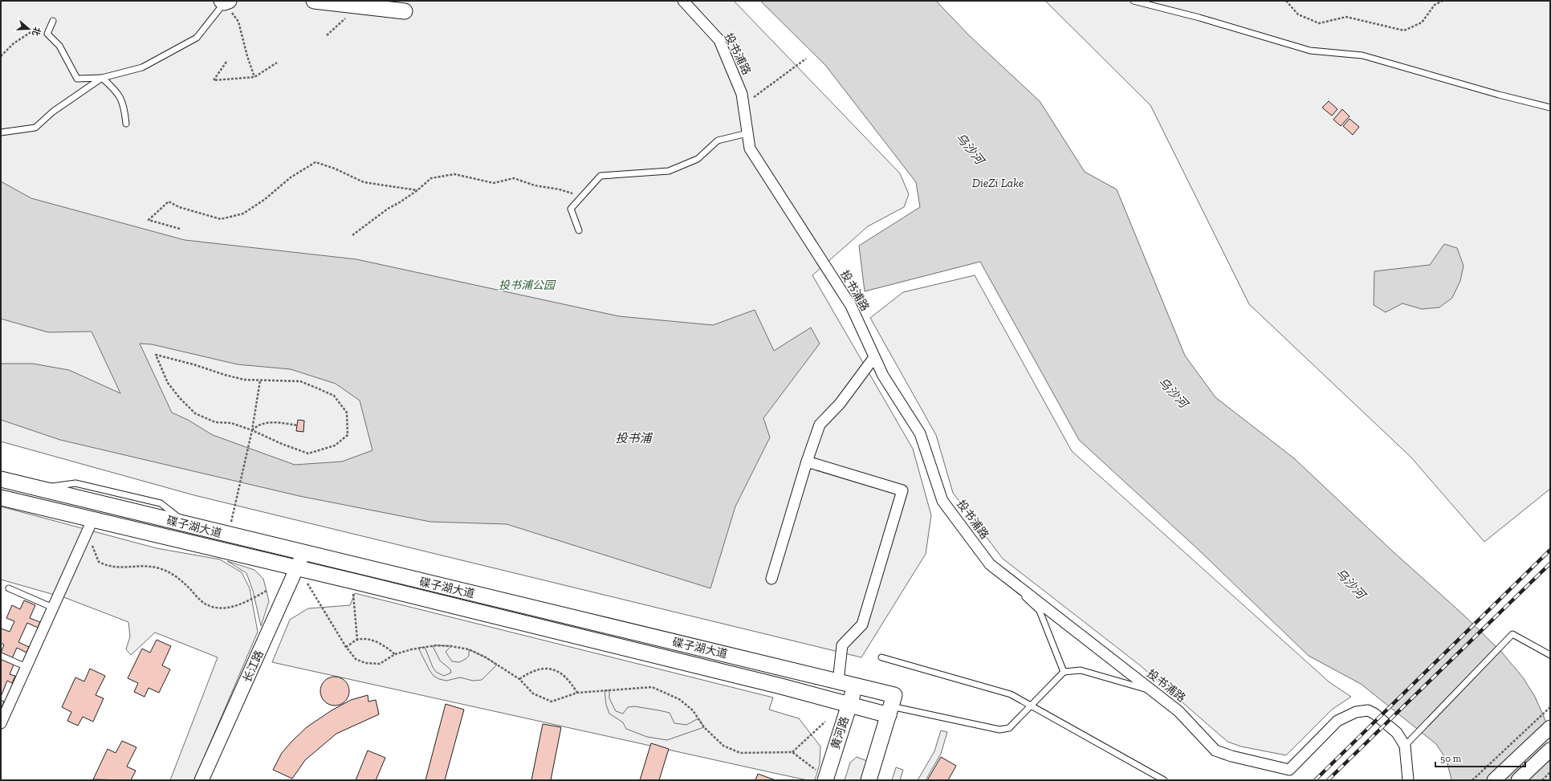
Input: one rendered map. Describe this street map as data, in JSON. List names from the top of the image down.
{
  "streets": {
    "main road": ["碟子湖大道", "黄河路"],
    "street": ["投书浦路", "长江路"]
  },
  "crossings": [
    ["碟子湖大道", "长江路"],
    ["碟子湖大道", "黄河路"]
  ],
  "water": ["乌沙河", "DieZi Lake", "投书浦"],
  "parks": ["投书浦公园"],
  "scale_bar": "50 m",
  "north": "right"
}
